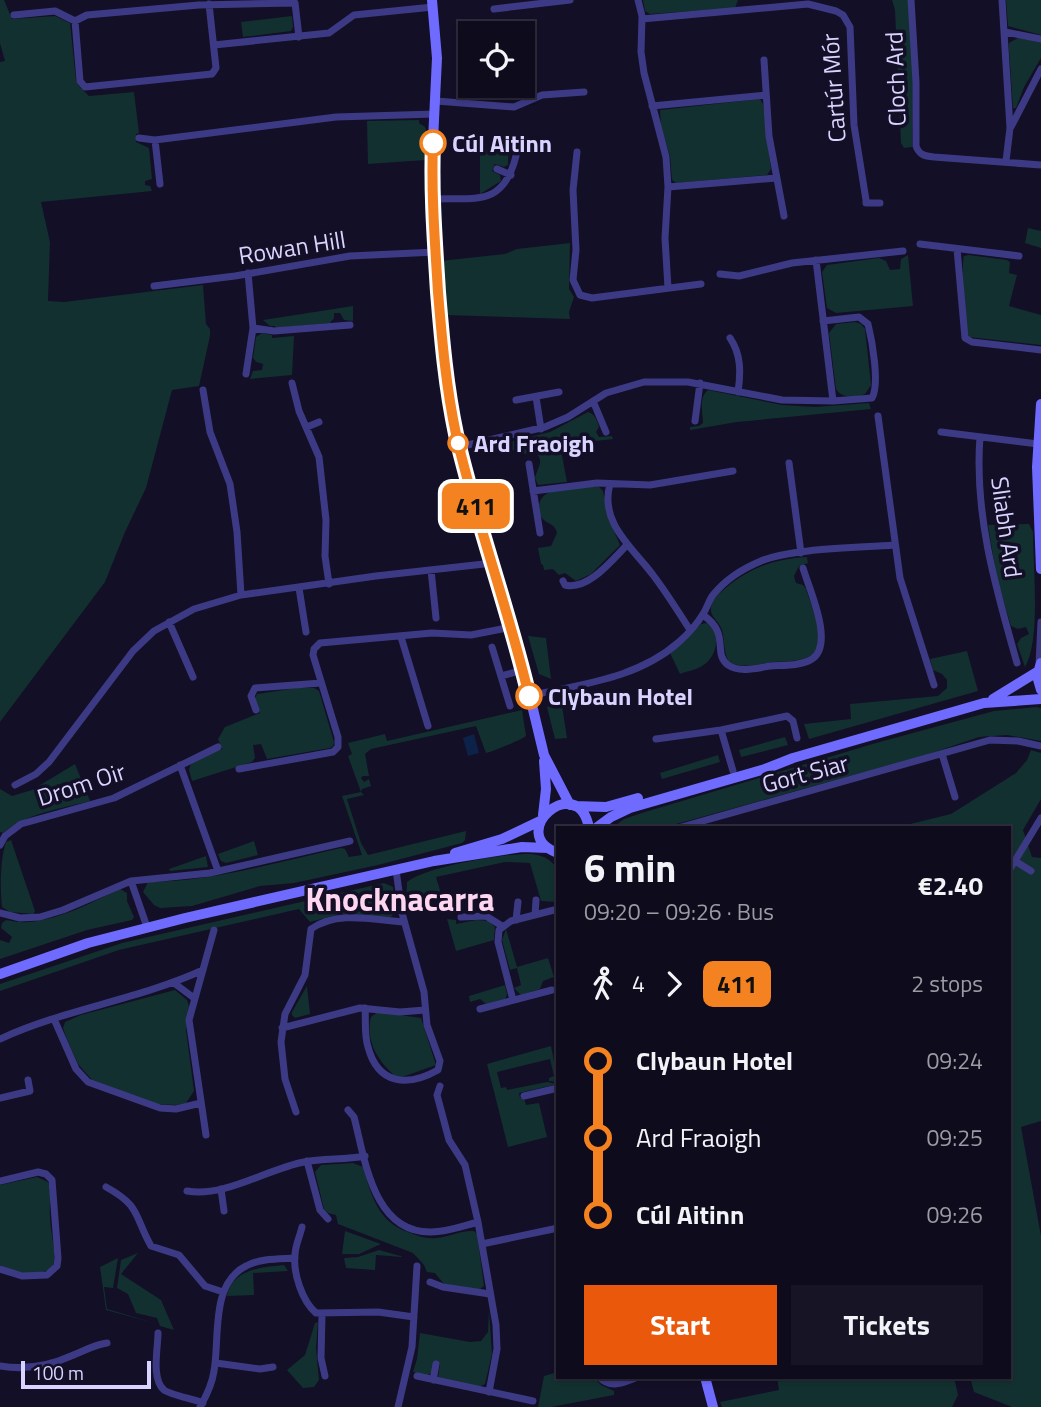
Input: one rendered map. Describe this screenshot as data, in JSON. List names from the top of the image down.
{
  "streets": {
    "street": [
      "Cloch Ard",
      "Cartúr Mór",
      "Rowan Hill",
      "Sliabh Ard",
      "Gort Siar",
      "Drom Oir"
    ]
  },
  "districts": ["Knocknacarra"],
  "places": ["Cúl Aitinn", "Ard Fraoigh", "Clybaun Hotel"],
  "lines": ["bus line 411"],
  "scale_bar": "100 m",
  "page": {
    "on_map": "411",
    "heading": ["6 min", "09:20 – 09:26 · Bus", "€2.40"],
    "legs": ["4", "411", "2 stops"],
    "list": [
      {
        "name": "Clybaun Hotel",
        "value": "09:24"
      },
      {
        "name": "Ard Fraoigh",
        "value": "09:25"
      },
      {
        "name": "Cúl Aitinn",
        "value": "09:26"
      }
    ],
    "buttons": ["Start", "Tickets"],
    "scale": "100 m"
  }
}
